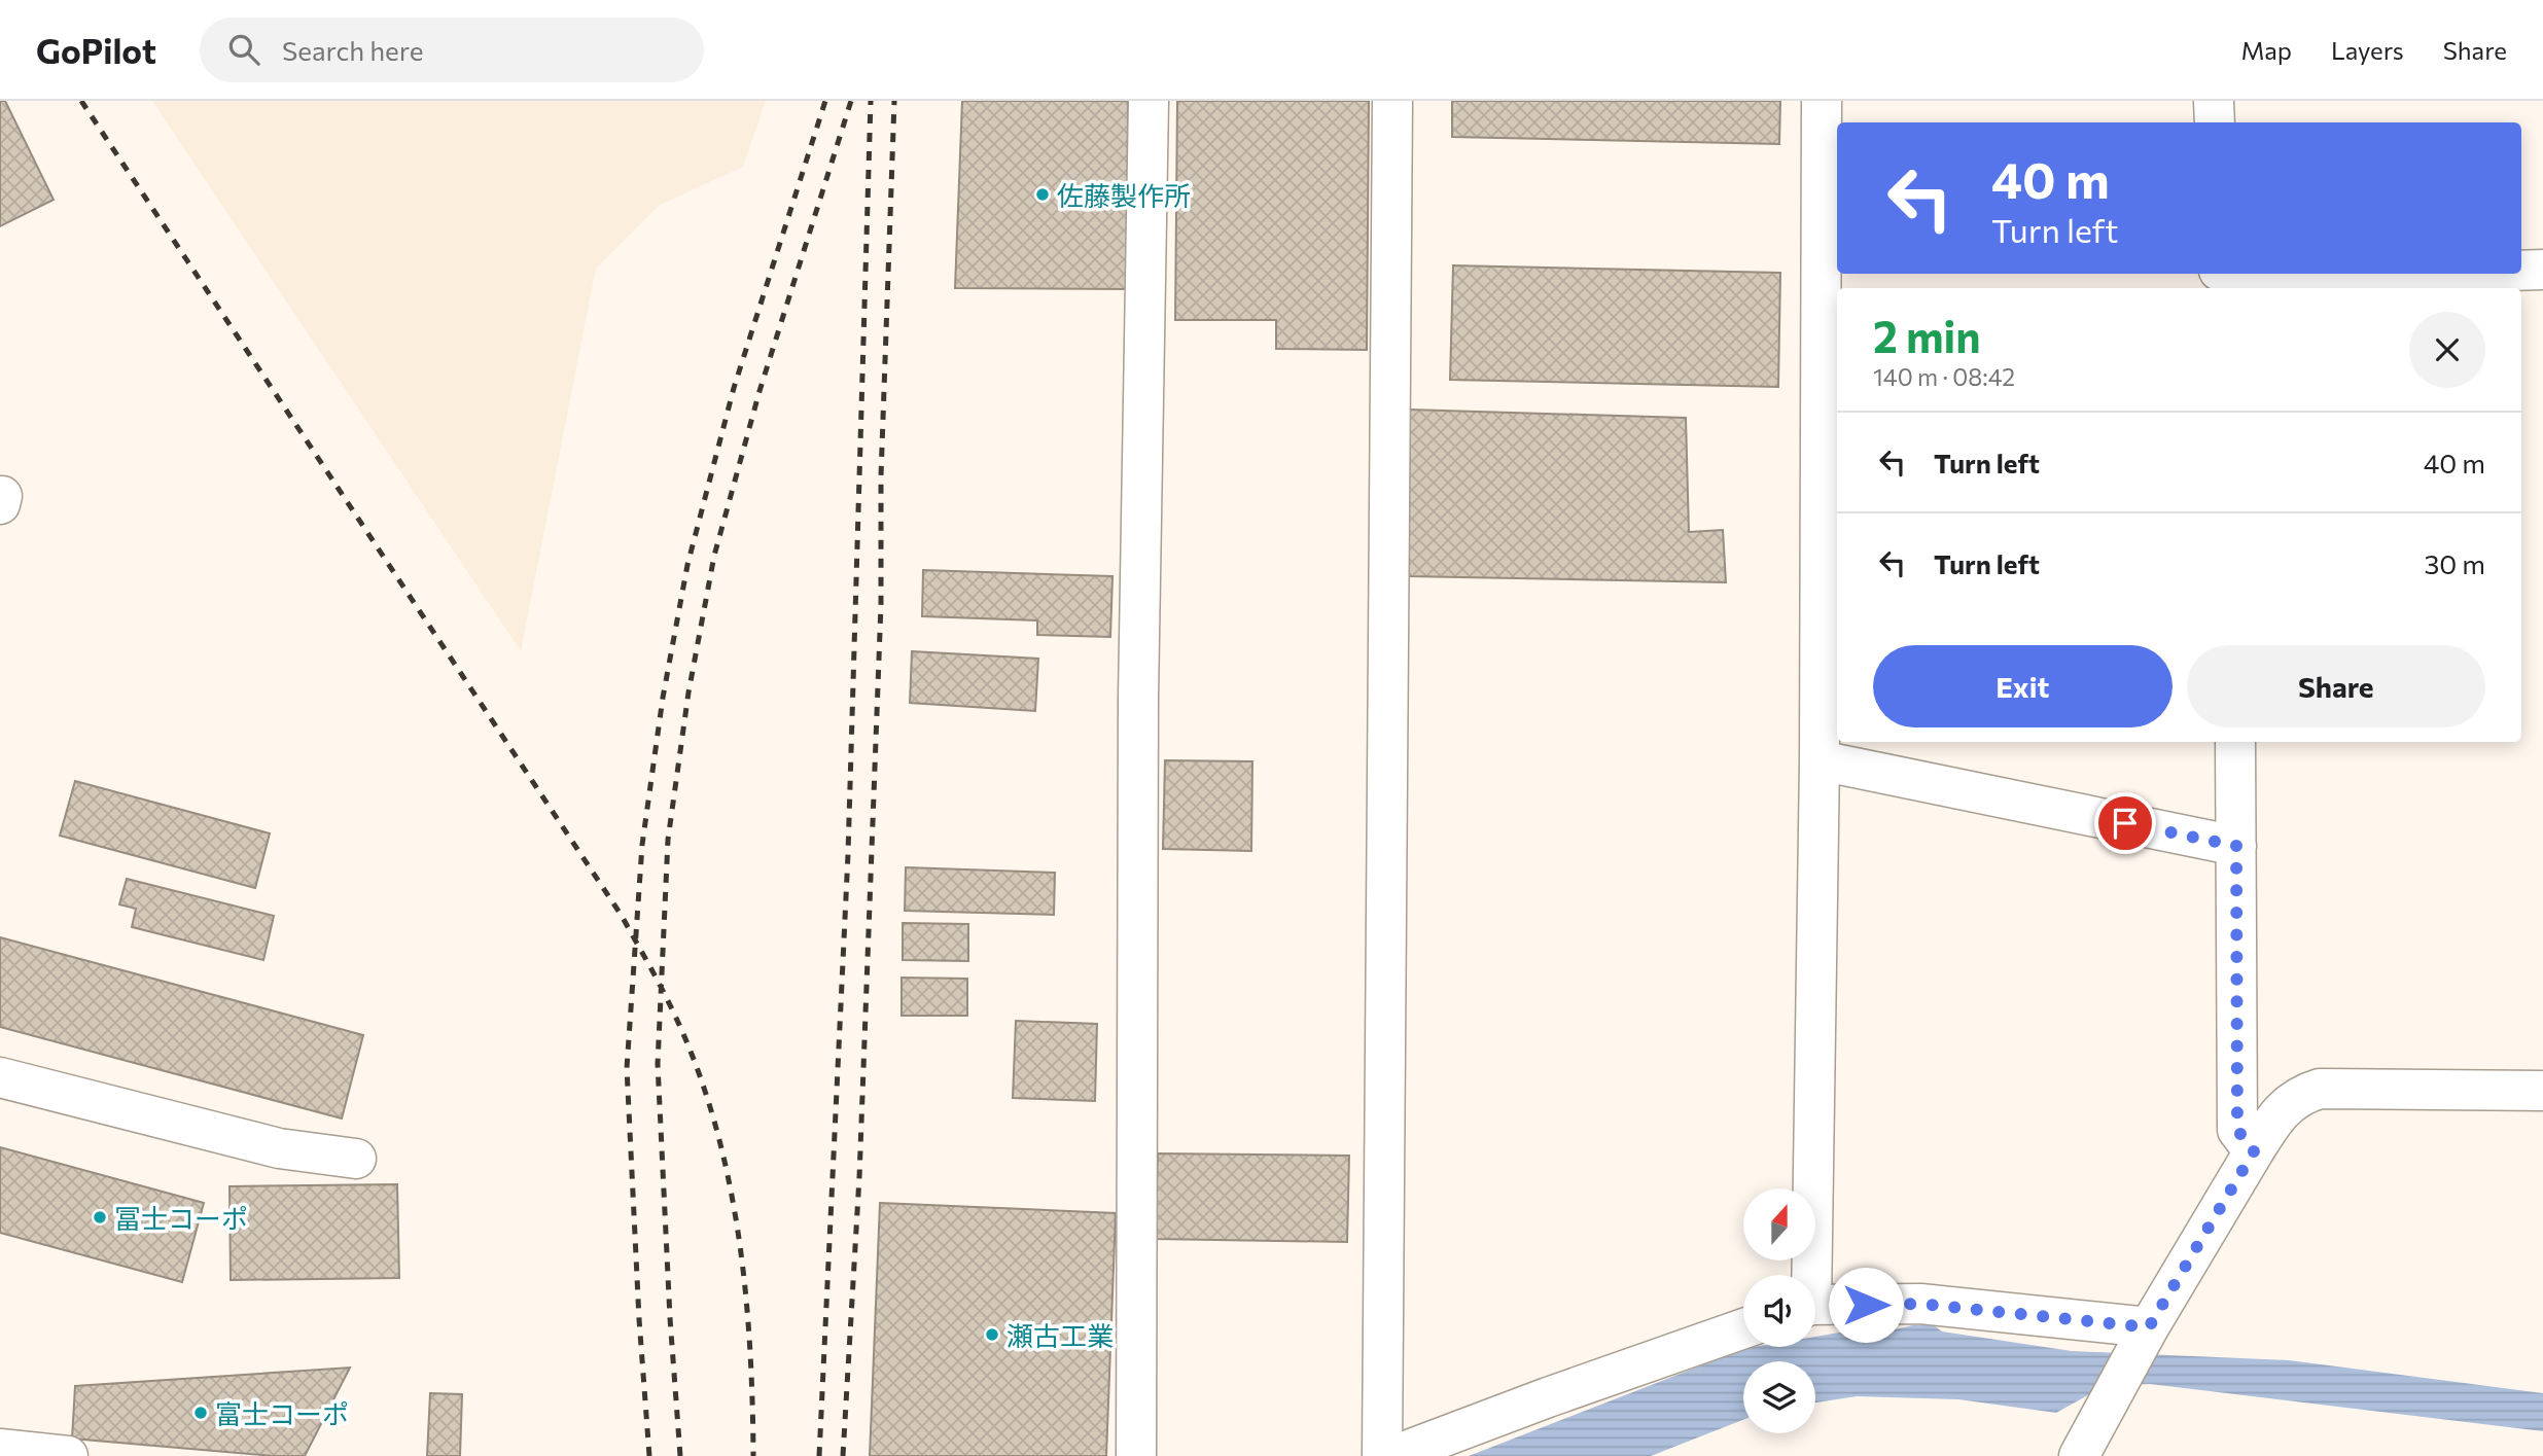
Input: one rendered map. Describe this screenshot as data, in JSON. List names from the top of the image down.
{
  "places": [
    "佐藤製作所",
    "冨士コーポ",
    "瀬古工業",
    "富士コーポ"
  ],
  "north": "top",
  "page": {
    "header": "GoPilot",
    "search": "Search here",
    "nav": ["Map", "Layers", "Share"],
    "turn": ["40 m", "Turn left"],
    "heading": ["2 min", "140 m · 08:42"],
    "list": [
      {
        "name": "Turn left",
        "value": "40 m"
      },
      {
        "name": "Turn left",
        "value": "30 m"
      }
    ],
    "buttons": ["Exit", "Share"]
  }
}
